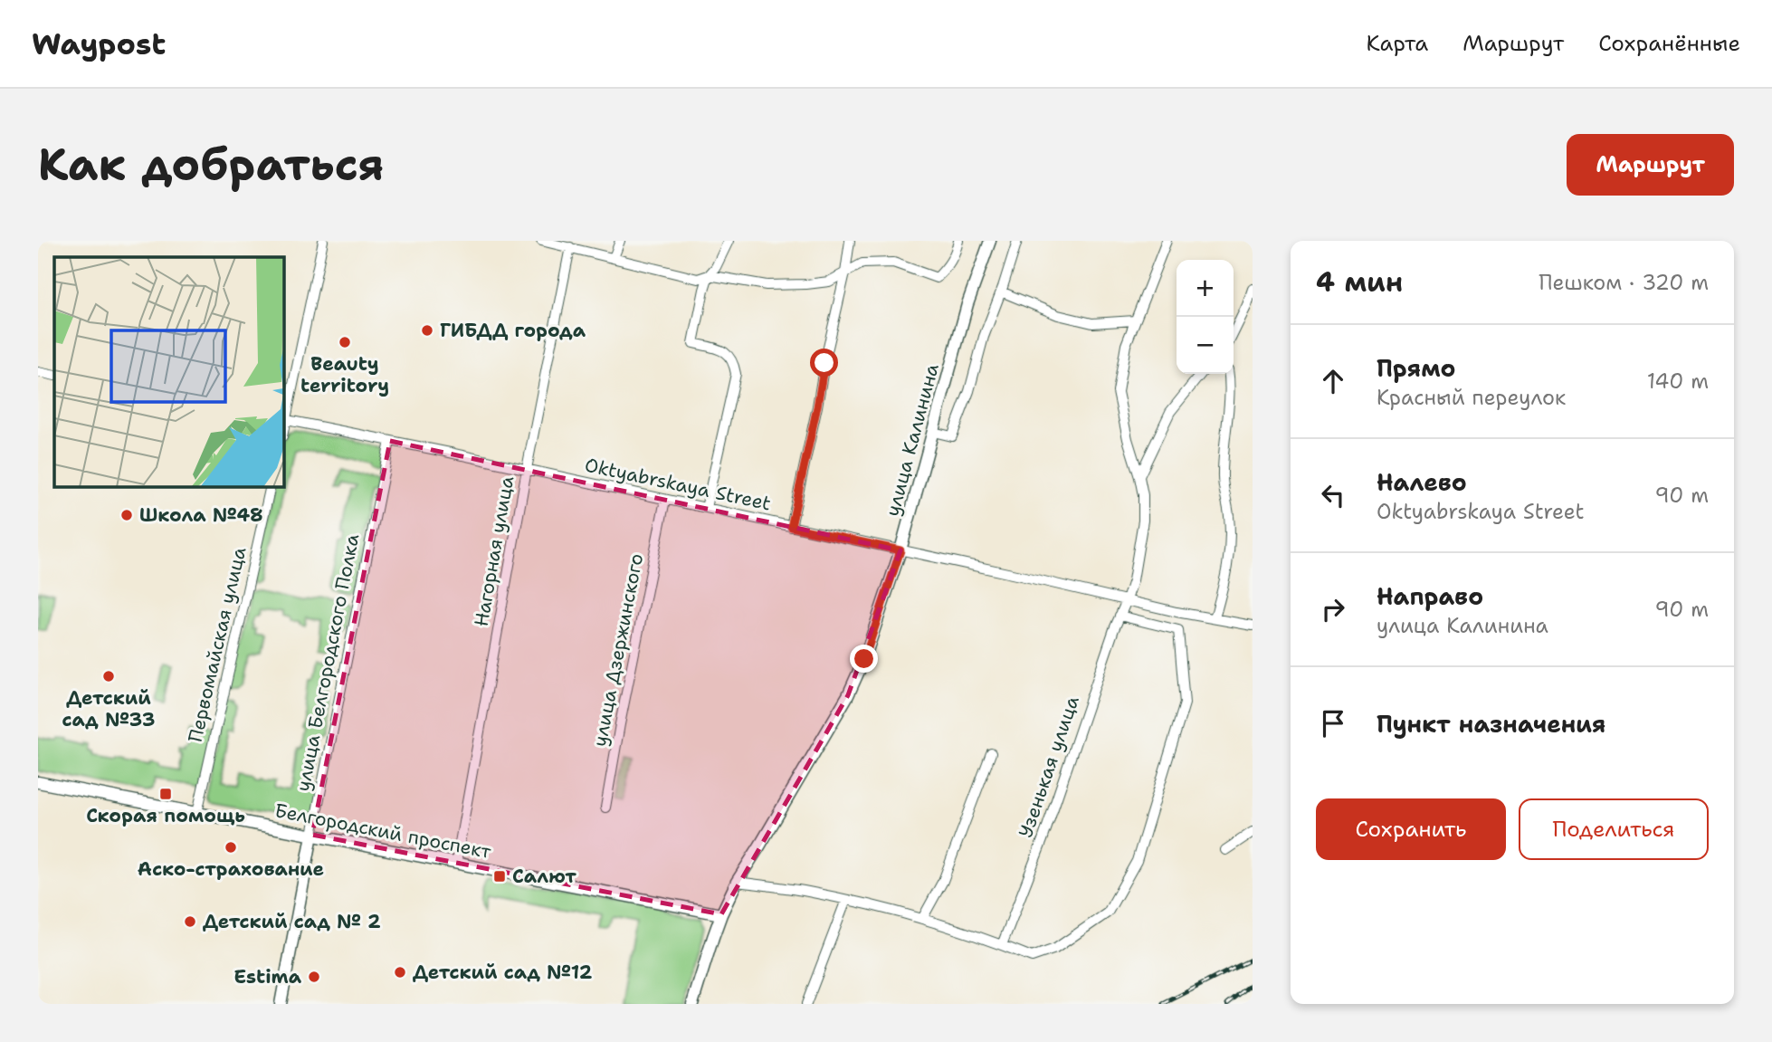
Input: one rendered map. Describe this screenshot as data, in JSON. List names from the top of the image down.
{
  "streets": {
    "main road": ["улица Калинина", "улица Белгородского Полка", "Белгородский проспект"],
    "street": [
      "Oktyabrskaya Street",
      "Нагорная улица",
      "Первомайская улица",
      "улица Дзержинского",
      "Узенькая улица"
    ]
  },
  "crossings": [
    ["улица Калинина", "Oktyabrskaya Street"],
    ["улица Калинина", "Белгородский проспект"],
    ["Oktyabrskaya Street", "Нагорная улица"],
    ["Oktyabrskaya Street", "улица Дзержинского"],
    ["Oktyabrskaya Street", "улица Белгородского Полка"],
    ["Oktyabrskaya Street", "Узенькая улица"],
    ["Нагорная улица", "Белгородский проспект"],
    ["Первомайская улица", "Белгородский проспект"],
    ["улица Белгородского Полка", "Белгородский проспект"]
  ],
  "places": {
    "other": [
      "ГИБДД города",
      "Beauty territory",
      "Школа №48",
      "Детский сад №33",
      "Аско-страхование",
      "Детский сад № 2",
      "Детский сад №12",
      "Estima"
    ],
    "transit": ["Скорая помощь", "Салют"]
  },
  "page": {
    "header": "Waypost",
    "nav": ["Карта", "Маршрут", "Сохранённые"],
    "buttons": [
      "Маршрут",
      ["Сохранить", "Поделиться"]
    ],
    "title": "Как добраться",
    "heading": ["4 мин", "Пешком · 320 m"],
    "map_buttons": ["+", "−"],
    "list": [
      ["Прямо", "Красный переулок", "140 m"],
      ["Налево", "Oktyabrskaya Street", "90 m"],
      ["Направо", "улица Калинина", "90 m"],
      "Пункт назначения"
    ]
  }
}
